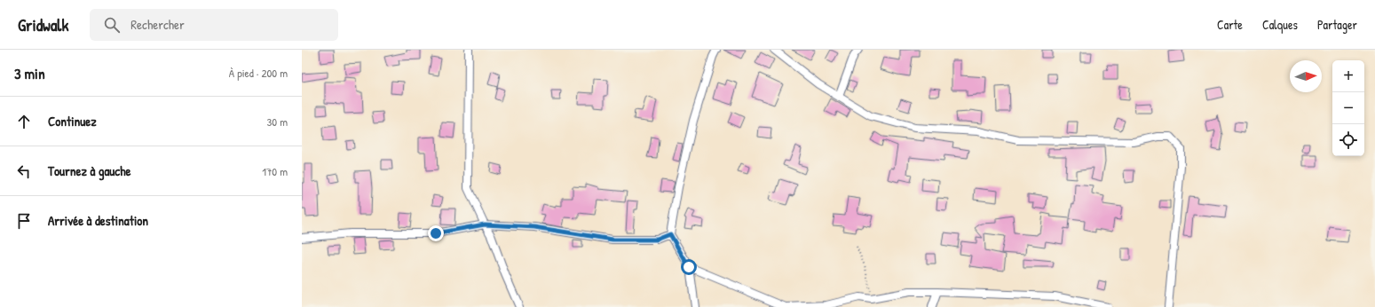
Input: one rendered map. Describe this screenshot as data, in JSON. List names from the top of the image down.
{
  "north": "right",
  "page": {
    "header": "Gridwalk",
    "search": "Rechercher",
    "nav": ["Carte", "Calques", "Partager"],
    "heading": ["3 min", "À pied · 200 m"],
    "map_buttons": ["+", "−"],
    "list": [
      ["Continuez", "30 m"],
      ["Tournez à gauche", "170 m"],
      "Arrivée à destination"
    ]
  }
}
